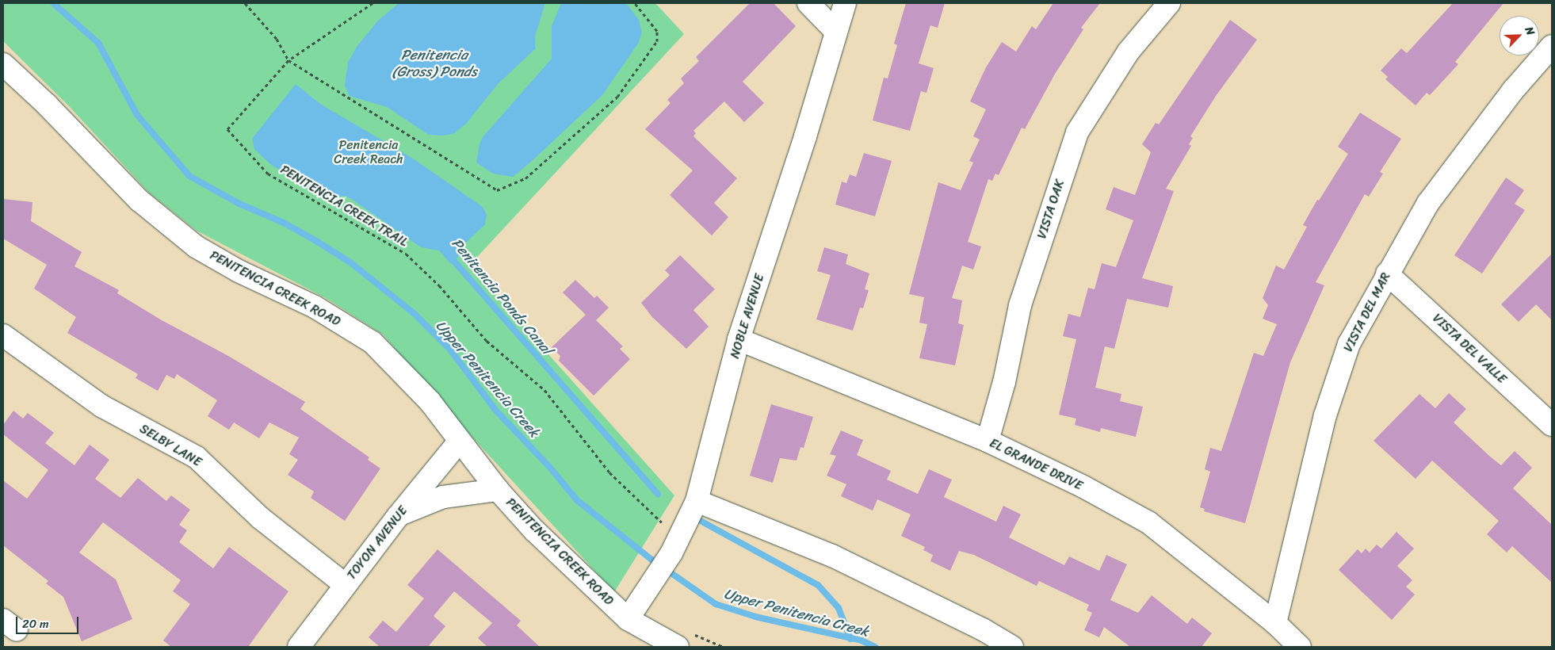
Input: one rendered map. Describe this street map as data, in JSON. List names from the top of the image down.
{
  "streets": {
    "street": [
      "VISTA OAK",
      "PENITENCIA CREEK ROAD",
      "VISTA DEL MAR",
      "NOBLE AVENUE",
      "VISTA DEL VALLE",
      "SELBY LANE",
      "EL GRANDE DRIVE",
      "TOYON AVENUE"
    ],
    "path": ["PENITENCIA CREEK TRAIL"]
  },
  "crossings": [
    ["PENITENCIA CREEK TRAIL", "NOBLE AVENUE"],
    ["VISTA OAK", "EL GRANDE DRIVE"],
    ["PENITENCIA CREEK ROAD", "NOBLE AVENUE"],
    ["PENITENCIA CREEK ROAD", "TOYON AVENUE"],
    ["VISTA DEL MAR", "VISTA DEL VALLE"],
    ["VISTA DEL MAR", "EL GRANDE DRIVE"],
    ["NOBLE AVENUE", "EL GRANDE DRIVE"],
    ["SELBY LANE", "TOYON AVENUE"]
  ],
  "water": ["Penitencia (Gross) Ponds", "Penitencia Ponds Canal", "Upper Penitencia Creek"],
  "parks": ["Penitencia Creek Reach"],
  "scale_bar": "20 m",
  "north": "top right"
}
